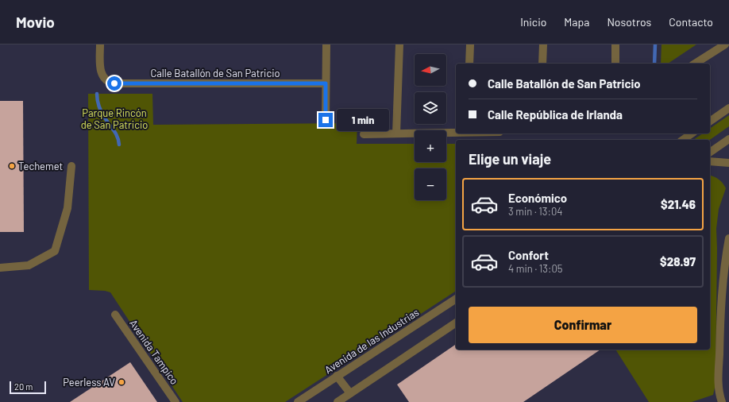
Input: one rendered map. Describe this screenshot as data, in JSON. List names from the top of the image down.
{
  "streets": {
    "street": ["Calle Batallón de San Patricio", "Avenida de las Industrias", "Avenida Tampico"]
  },
  "parks": ["Parque Rincón de San Patricio"],
  "places": ["Techemet", "Peerless AV"],
  "scale_bar": "20 m",
  "north": "left",
  "page": {
    "header": "Movio",
    "nav": [
      "Inicio",
      "Mapa",
      "Nosotros",
      "Contacto"
    ],
    "map_buttons": ["+", "−"],
    "banner": ["Calle Batallón de San Patricio", "Calle República de Irlanda"],
    "bubble": "1 min",
    "heading": "Elige un viaje",
    "list": [
      {
        "name": "Económico",
        "note": "3 min · 13:04",
        "value": "$21.46"
      },
      {
        "name": "Confort",
        "note": "4 min · 13:05",
        "value": "$28.97"
      }
    ],
    "buttons": "Confirmar",
    "scale": "20 m"
  }
}
